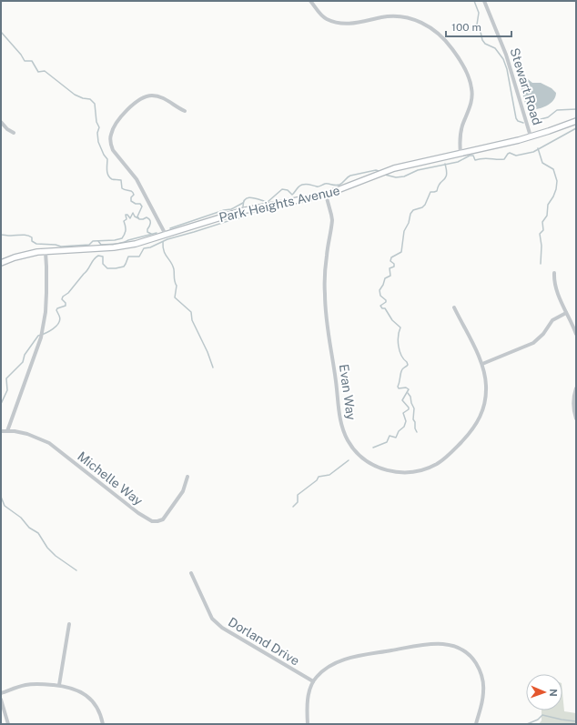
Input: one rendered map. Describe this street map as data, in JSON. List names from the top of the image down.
{
  "streets": {
    "main road": ["Park Heights Avenue"],
    "street": [
      "Stewart Road",
      "Evan Way",
      "Michelle Way",
      "Dorland Drive"
    ]
  },
  "crossings": [
    ["Stewart Road", "Park Heights Avenue"],
    ["Park Heights Avenue", "Evan Way"]
  ],
  "scale_bar": "100 m",
  "north": "right"
}
